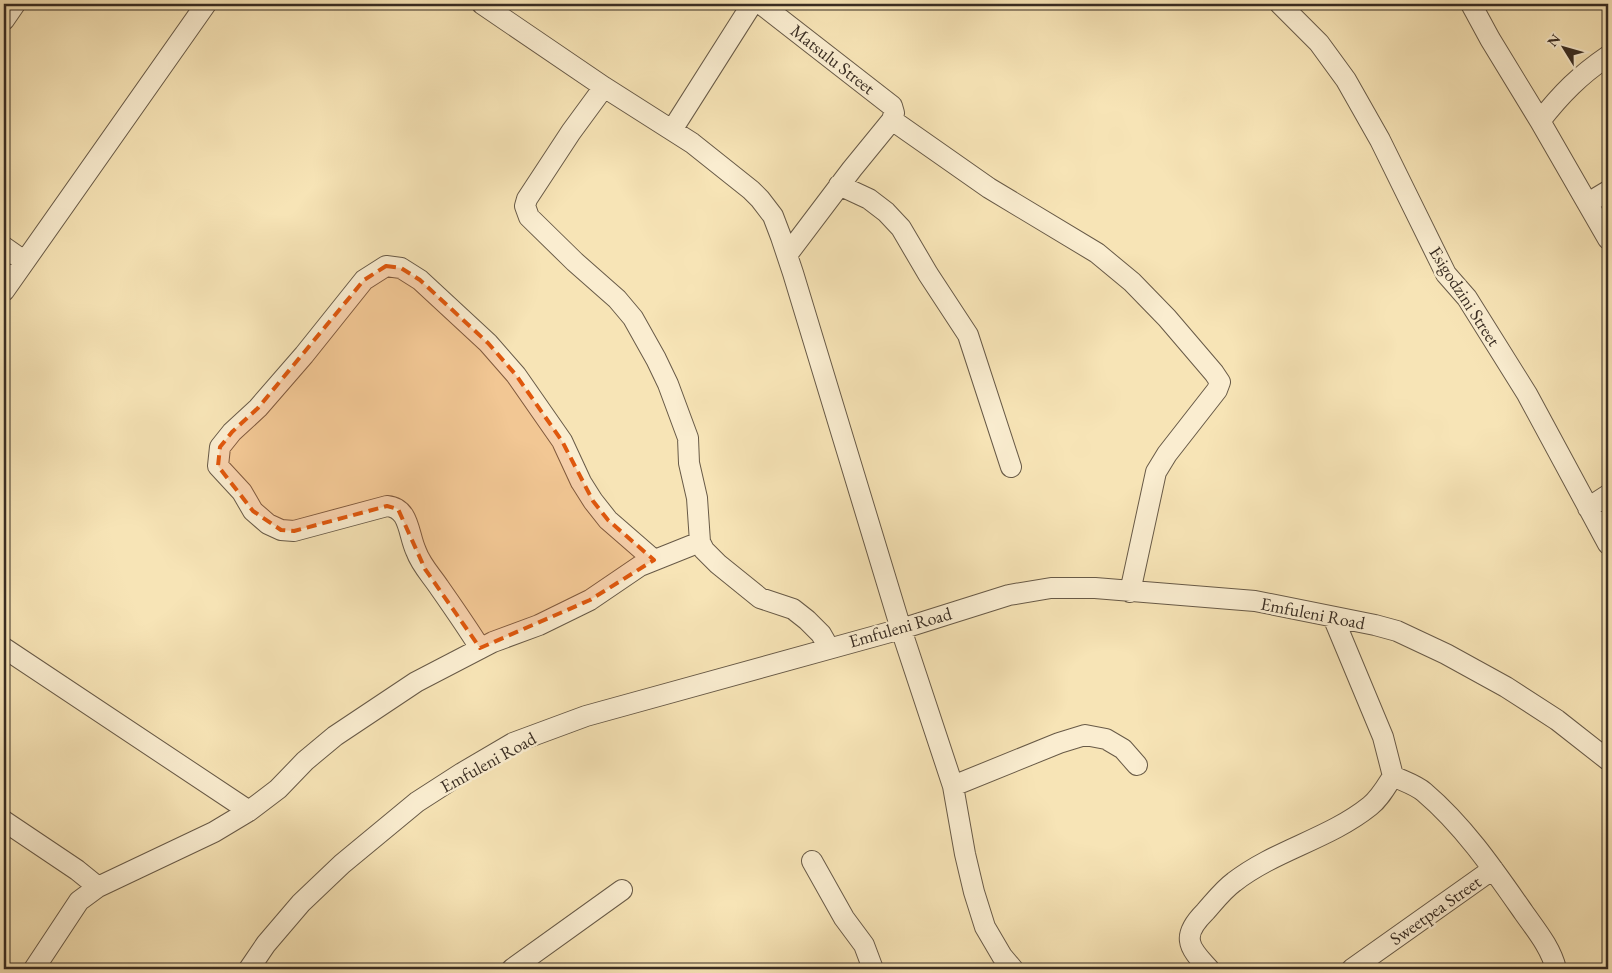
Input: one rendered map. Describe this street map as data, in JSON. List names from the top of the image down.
{
  "streets": {
    "street": [
      "Matsulu Street",
      "Esigodzini Street",
      "Emfuleni Road",
      "Sweetpea Street"
    ]
  },
  "north": "top left"
}
